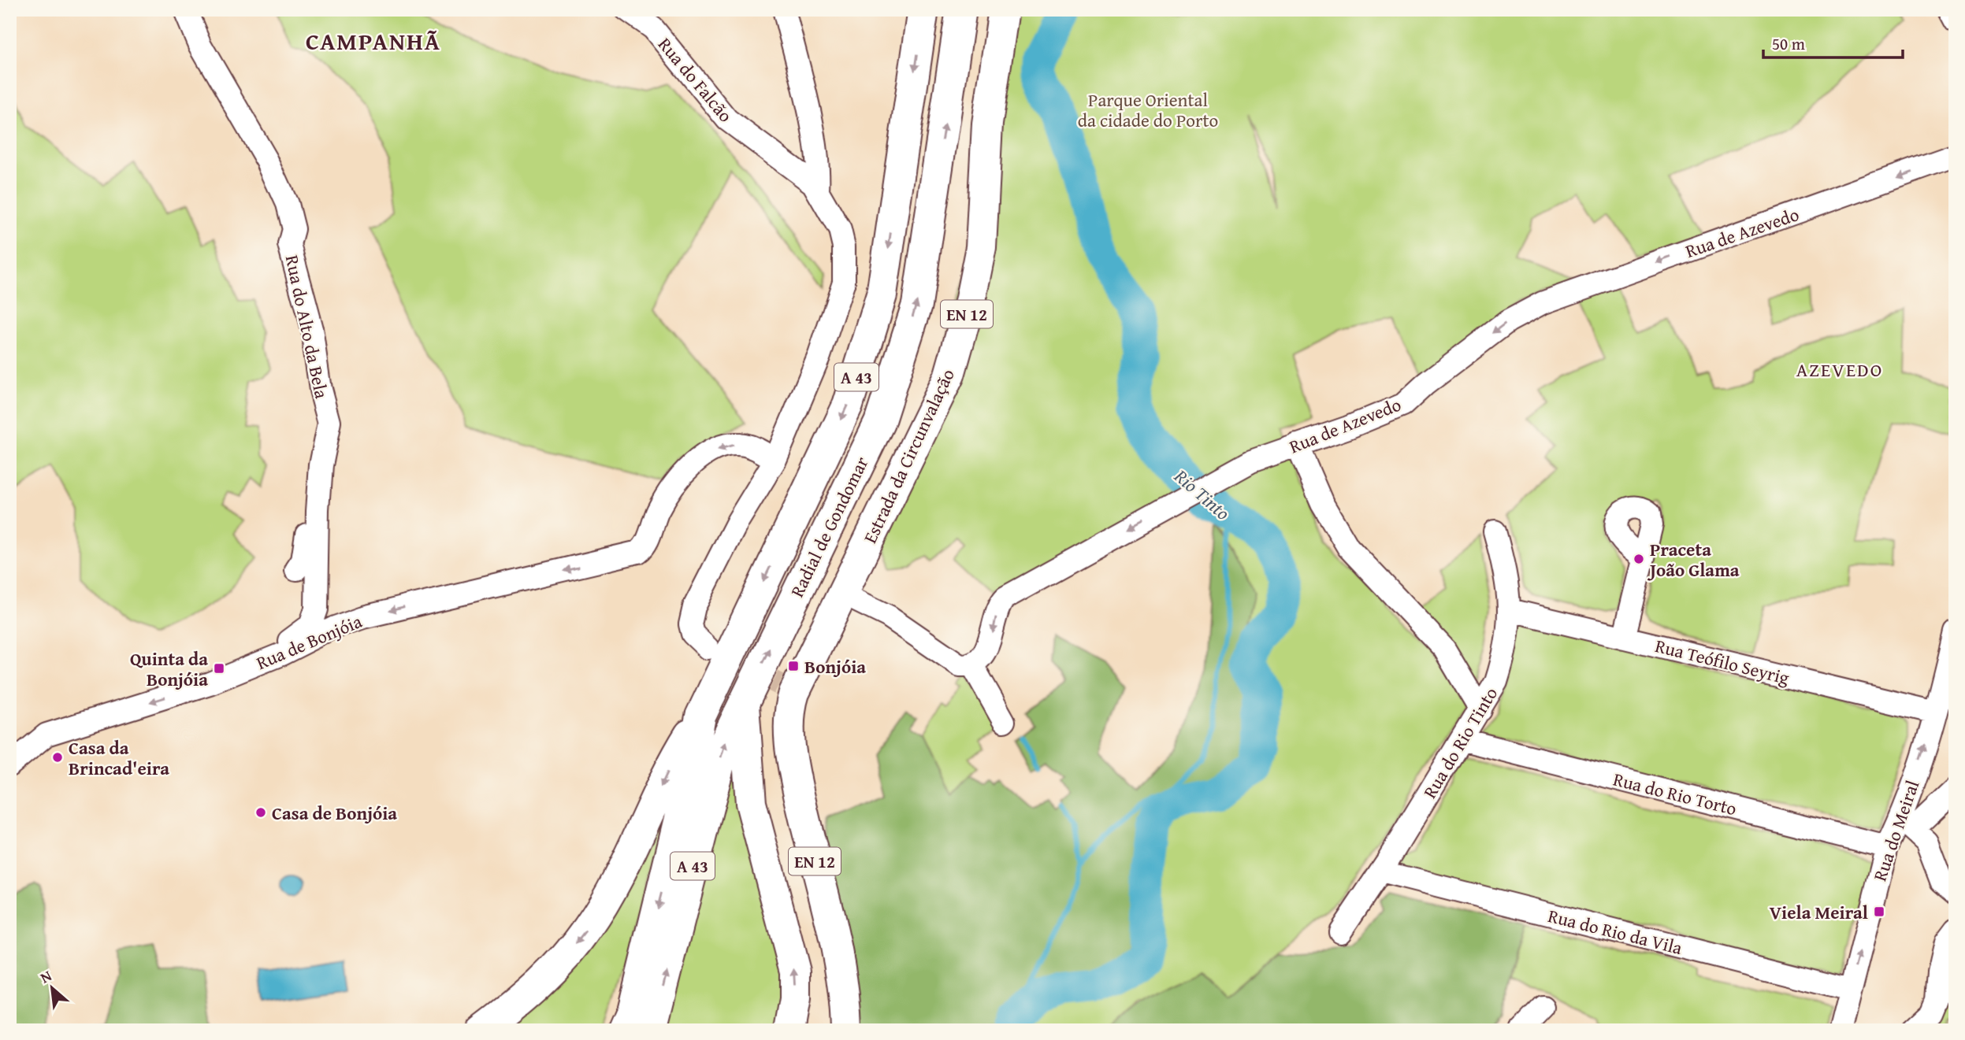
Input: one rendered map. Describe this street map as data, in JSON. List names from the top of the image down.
{
  "streets": {
    "main road": [
      "EN 12",
      "A 43",
      "Estrada da Circunvalação",
      "Radial de Gondomar"
    ],
    "street": [
      "Rua do Falcão",
      "Rua de Azevedo",
      "Rua do Alto da Bela",
      "Rua de Bonjóia",
      "Rua Teófilo Seyrig",
      "Rua do Rio Tinto",
      "Rua do Rio Torto",
      "Rua do Meiral",
      "Rua do Rio da Vila"
    ]
  },
  "crossings": [
    ["Rua do Alto da Bela", "Rua de Bonjóia"],
    ["Rua Teófilo Seyrig", "Rua do Rio Tinto"],
    ["Rua Teófilo Seyrig", "Rua do Meiral"],
    ["Rua do Rio Tinto", "Rua do Rio Torto"],
    ["Rua do Rio Tinto", "Rua do Rio da Vila"],
    ["Rua do Rio Torto", "Rua do Meiral"],
    ["Rua do Meiral", "Rua do Rio da Vila"]
  ],
  "one_way": ["Rua de Azevedo", "Rua de Bonjóia"],
  "districts": ["CAMPANHÃ", "AZEVEDO"],
  "water": ["Rio Tinto"],
  "parks": ["Parque Oriental da cidade do Porto"],
  "places": {
    "other": ["Praceta João Glama", "Casa da Brincad'eira", "Casa de Bonjóia"],
    "transit": ["Bonjóia", "Quinta da Bonjóia", "Viela Meiral"]
  },
  "scale_bar": "50 m",
  "north": "top left"
}
